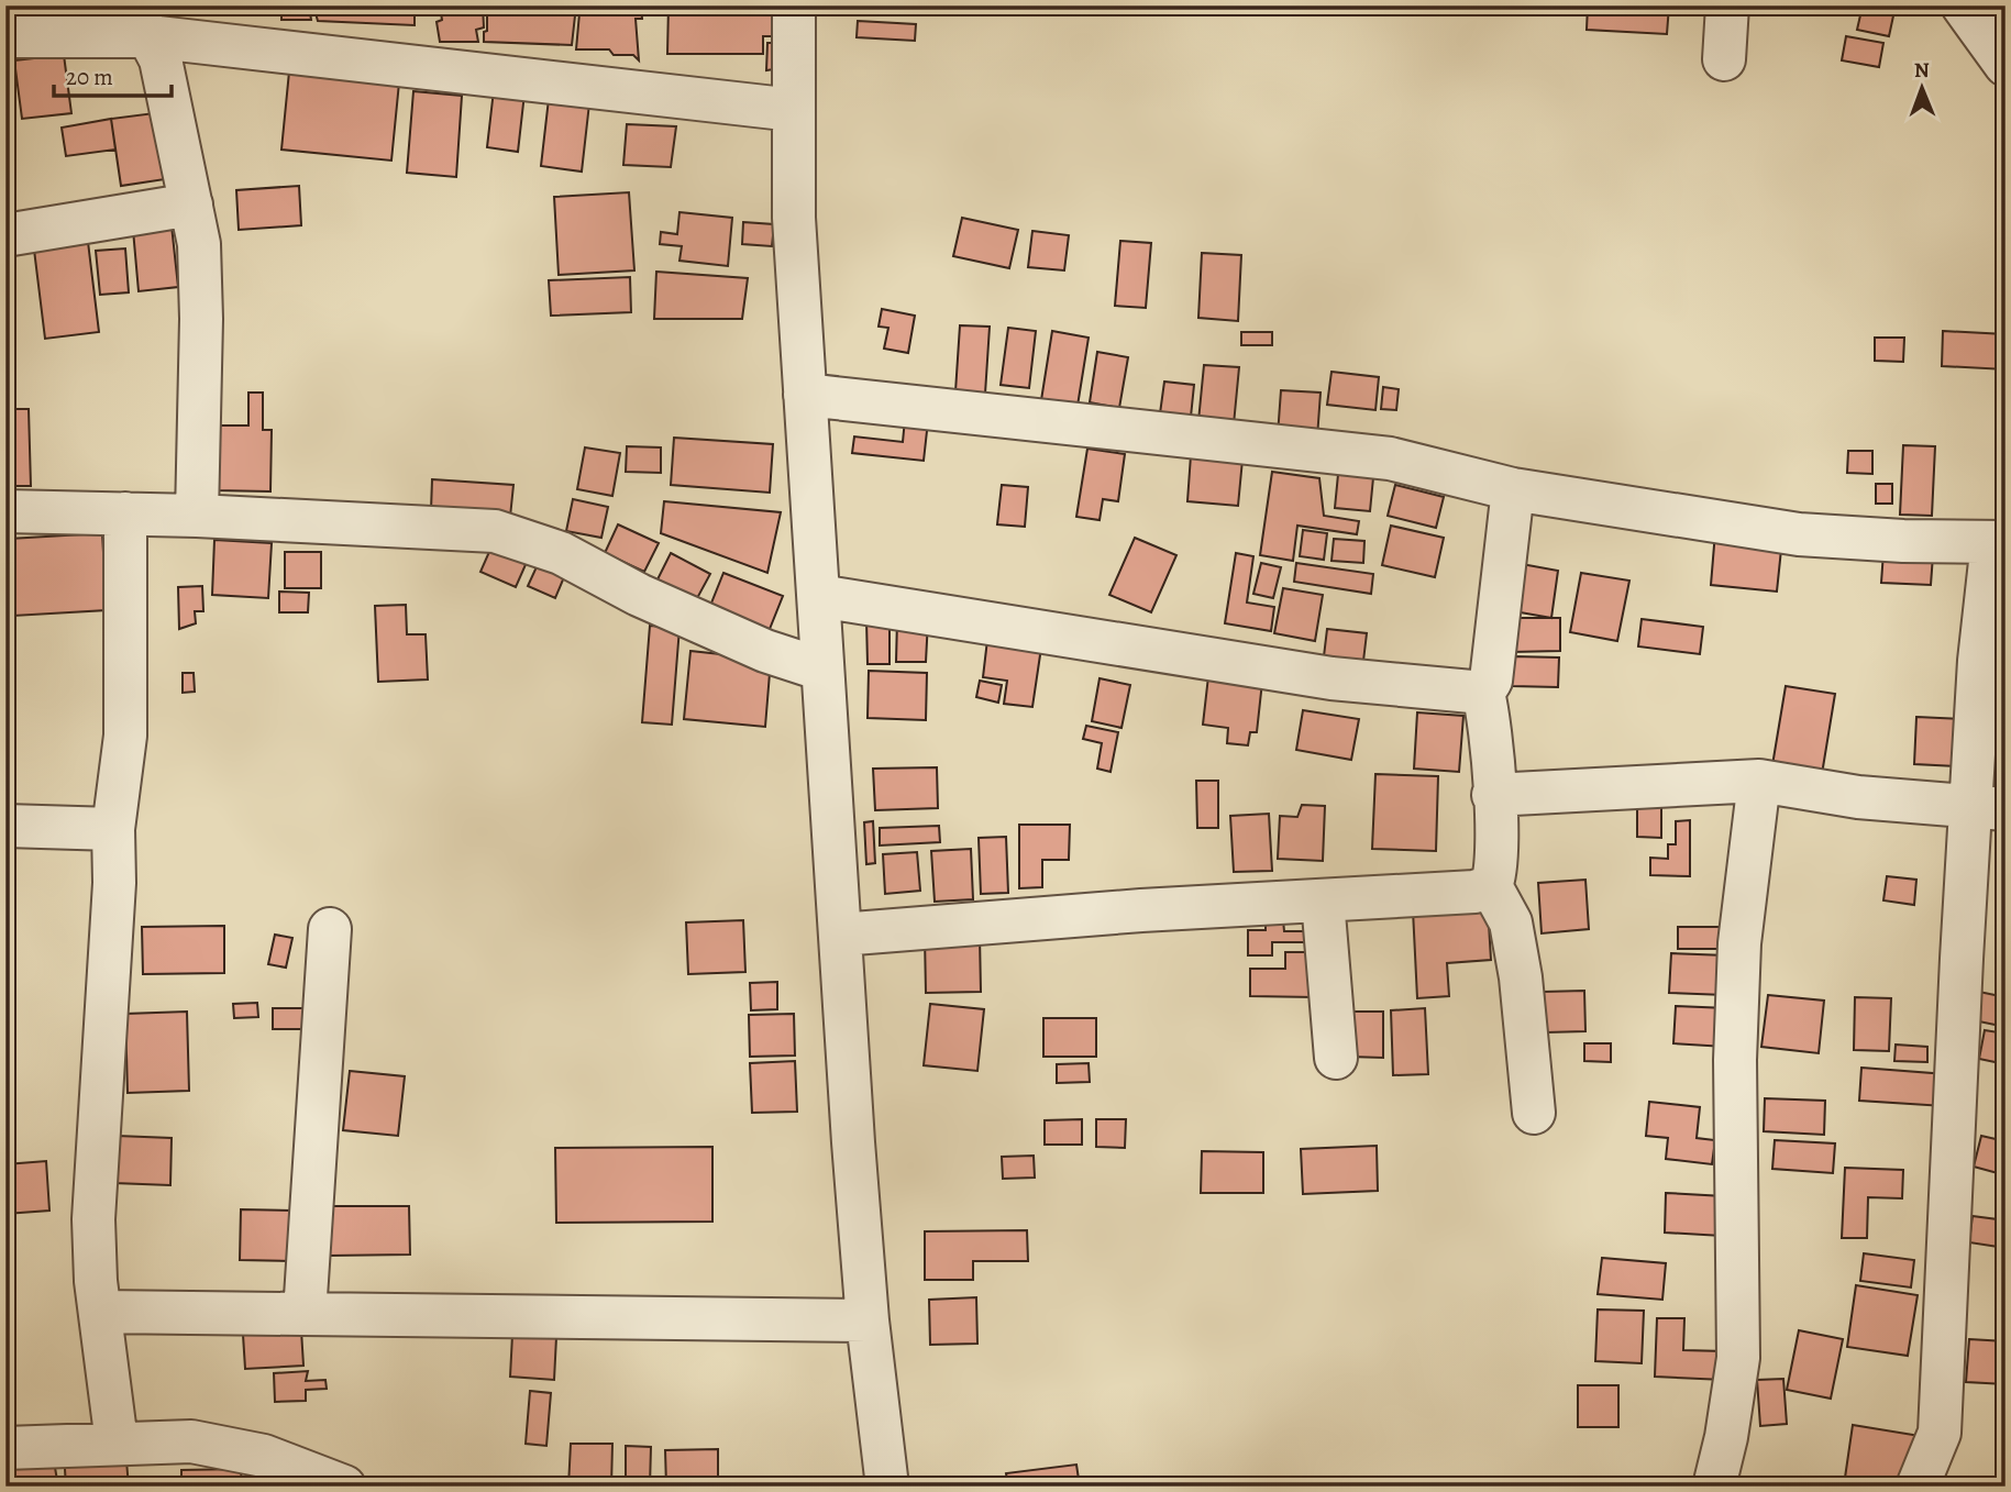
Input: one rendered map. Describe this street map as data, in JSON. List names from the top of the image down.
{
  "scale_bar": "20 m",
  "north": "top"
}
